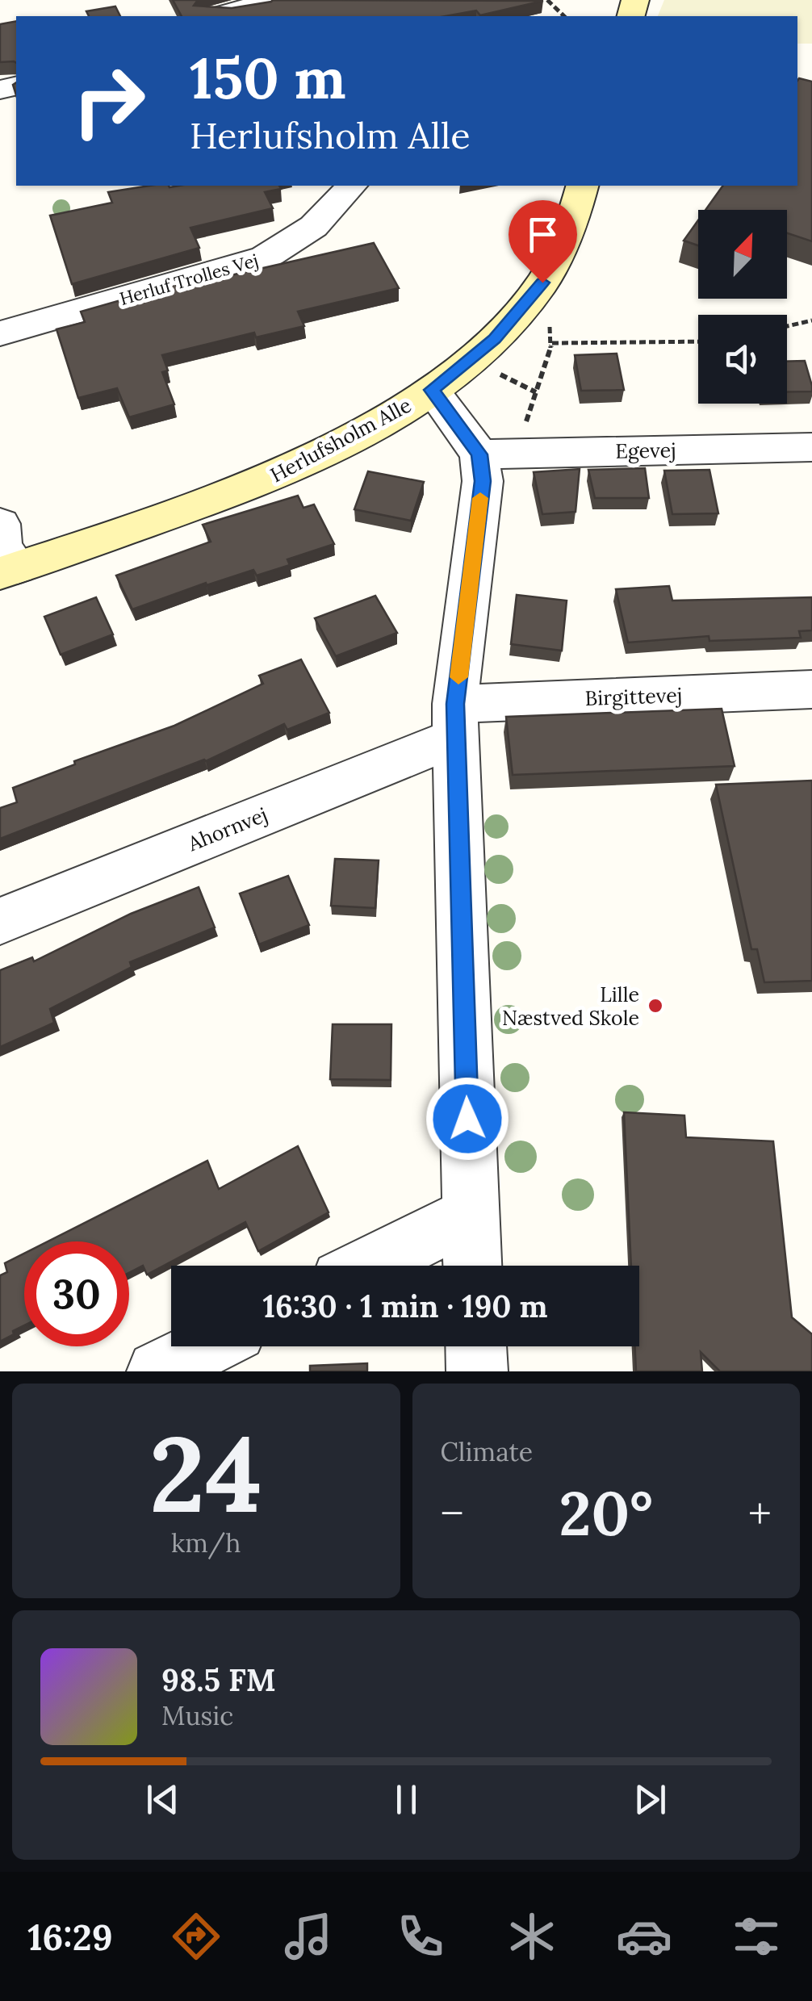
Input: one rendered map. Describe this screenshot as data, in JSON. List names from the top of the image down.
{
  "streets": {
    "street": [
      "Herluf Trolles Vej",
      "Herlufsholm Alle",
      "Egevej",
      "Birgittevej",
      "Ahornvej"
    ]
  },
  "crossings": [
    ["Birgittevej", "Ahornvej"]
  ],
  "places": ["Lille Næstved Skole"],
  "north": "top right",
  "page": {
    "turn": ["150 m", "Herlufsholm Alle"],
    "limit": "30",
    "trip": "16:30 · 1 min · 190 m",
    "tile": [
      ["24", "km/h"],
      "Climate"
    ],
    "heat": ["−", "20°", "+"],
    "song": ["98.5 FM", "Music"],
    "tabs": "16:29"
  }
}
